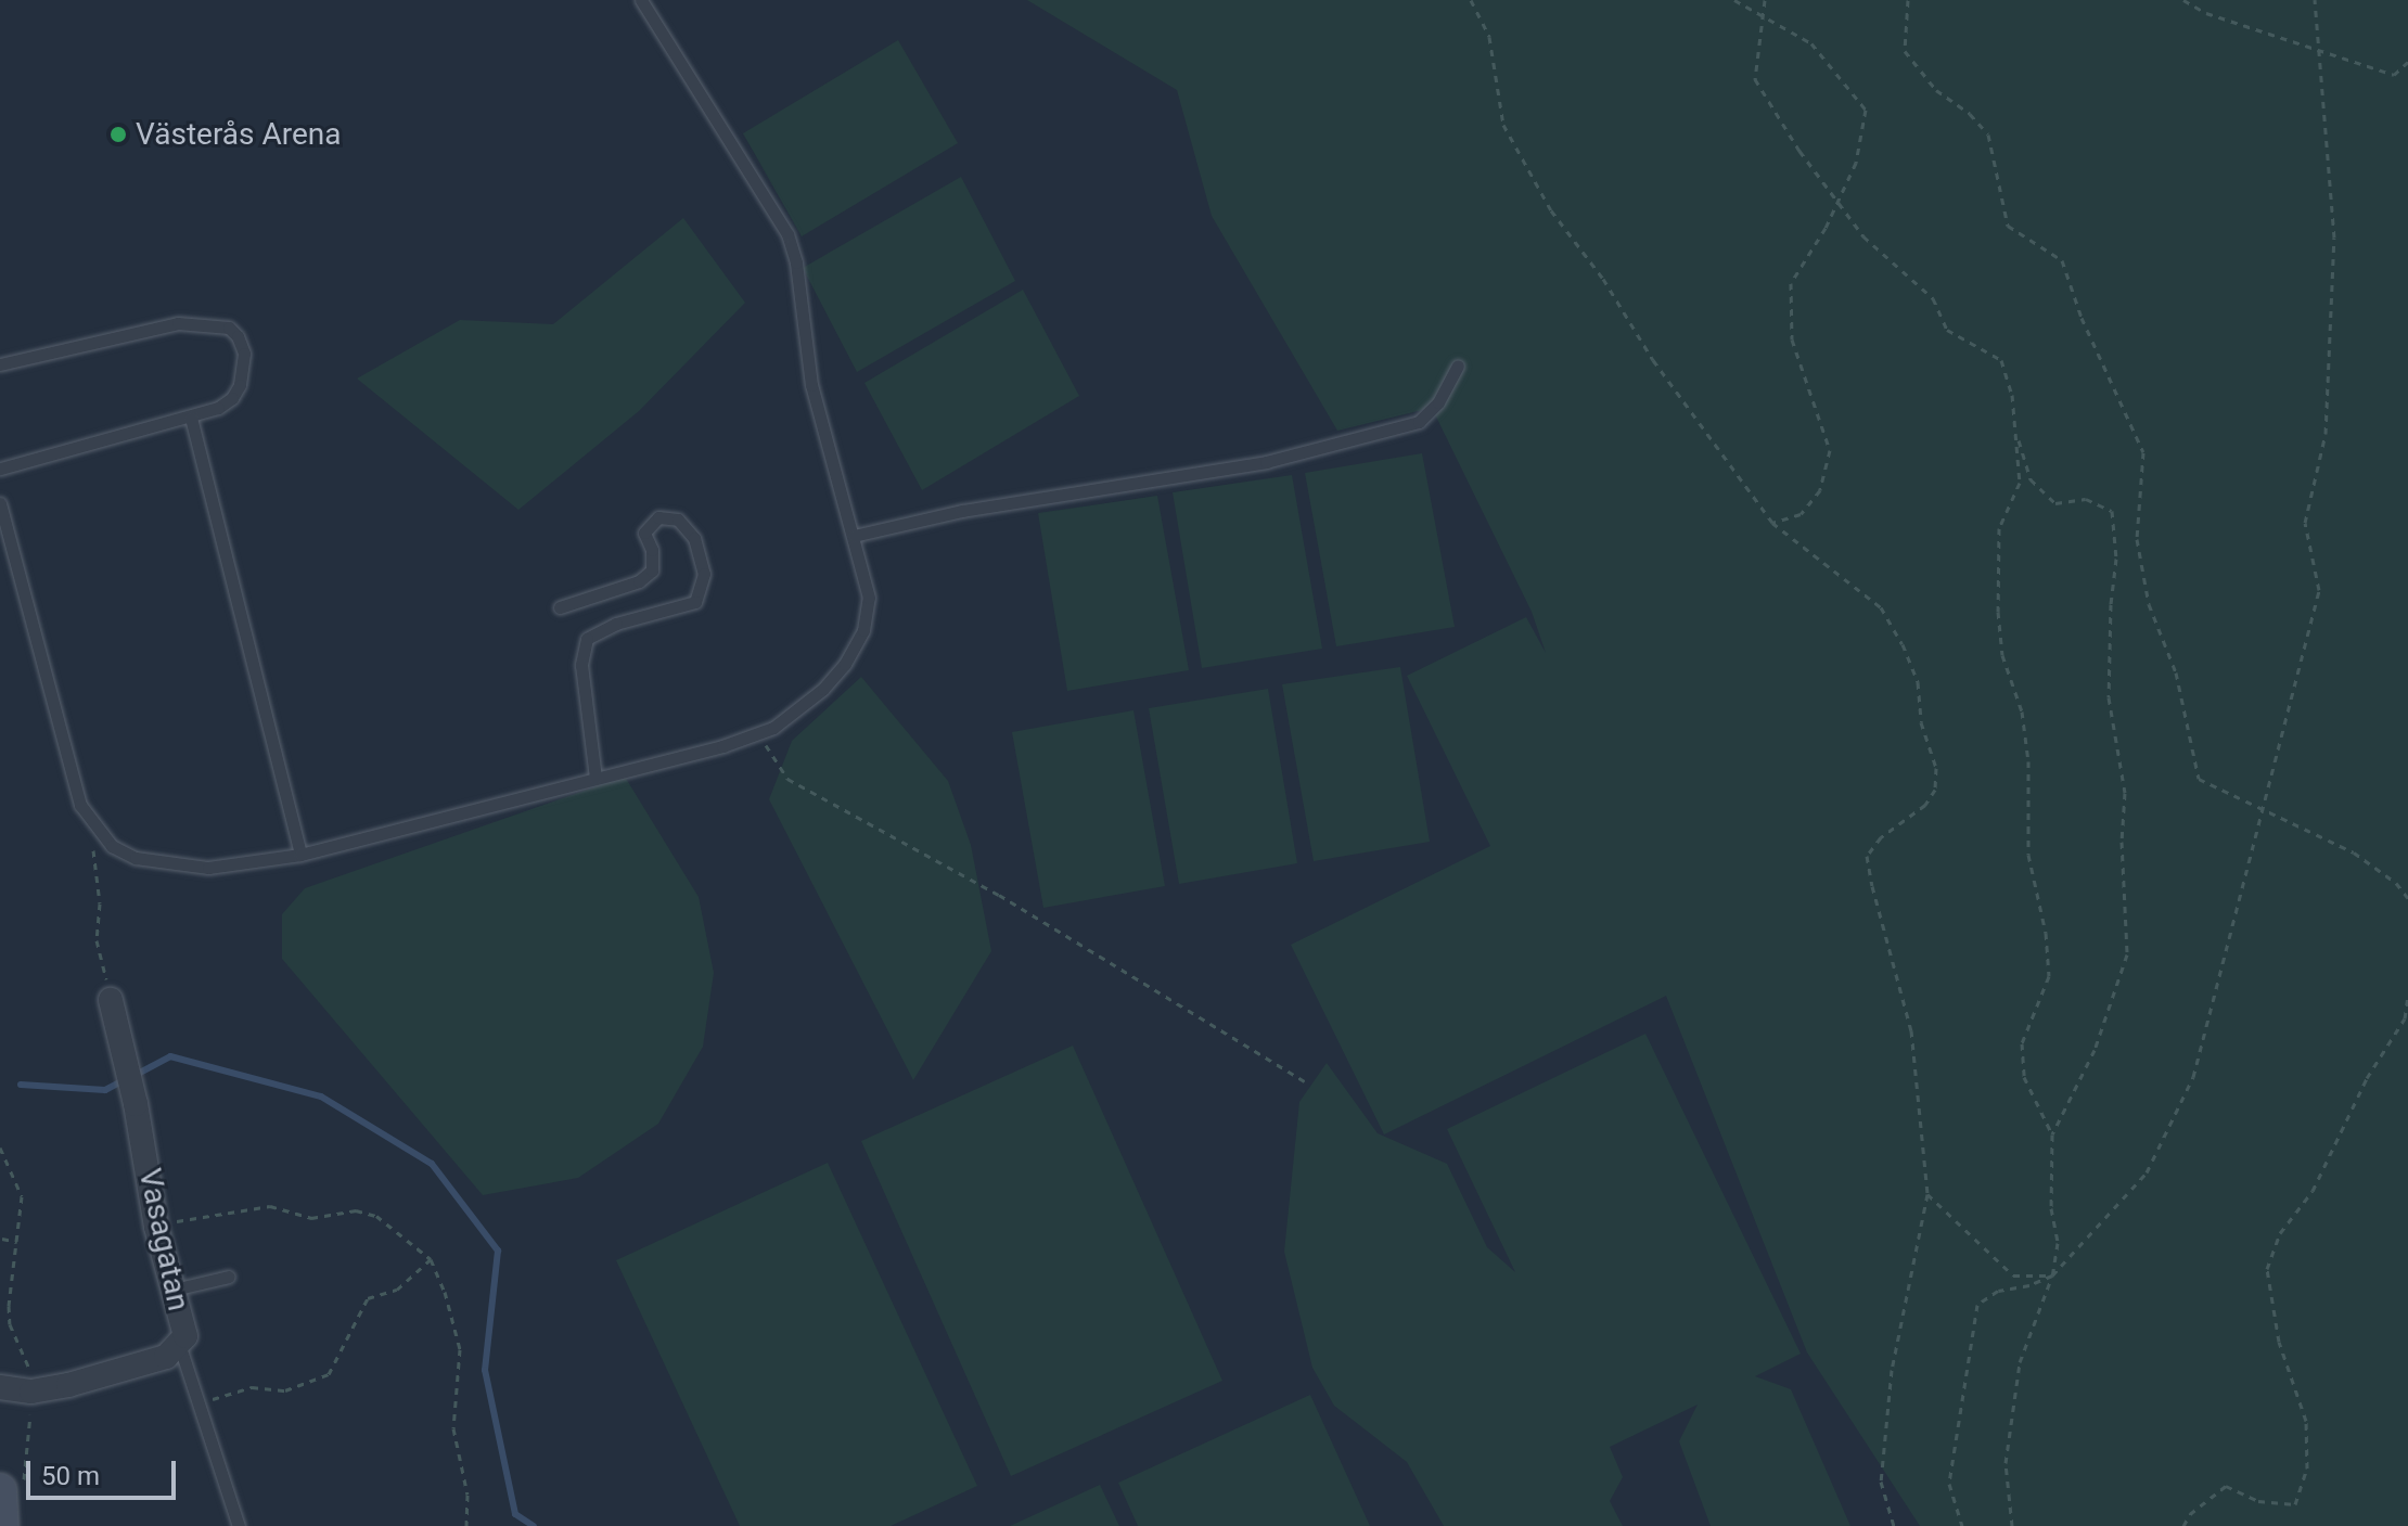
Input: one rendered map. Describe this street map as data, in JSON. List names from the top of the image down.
{
  "streets": {
    "street": ["Vasagatan"]
  },
  "places": ["Västerås Arena"],
  "scale_bar": "50 m"
}
